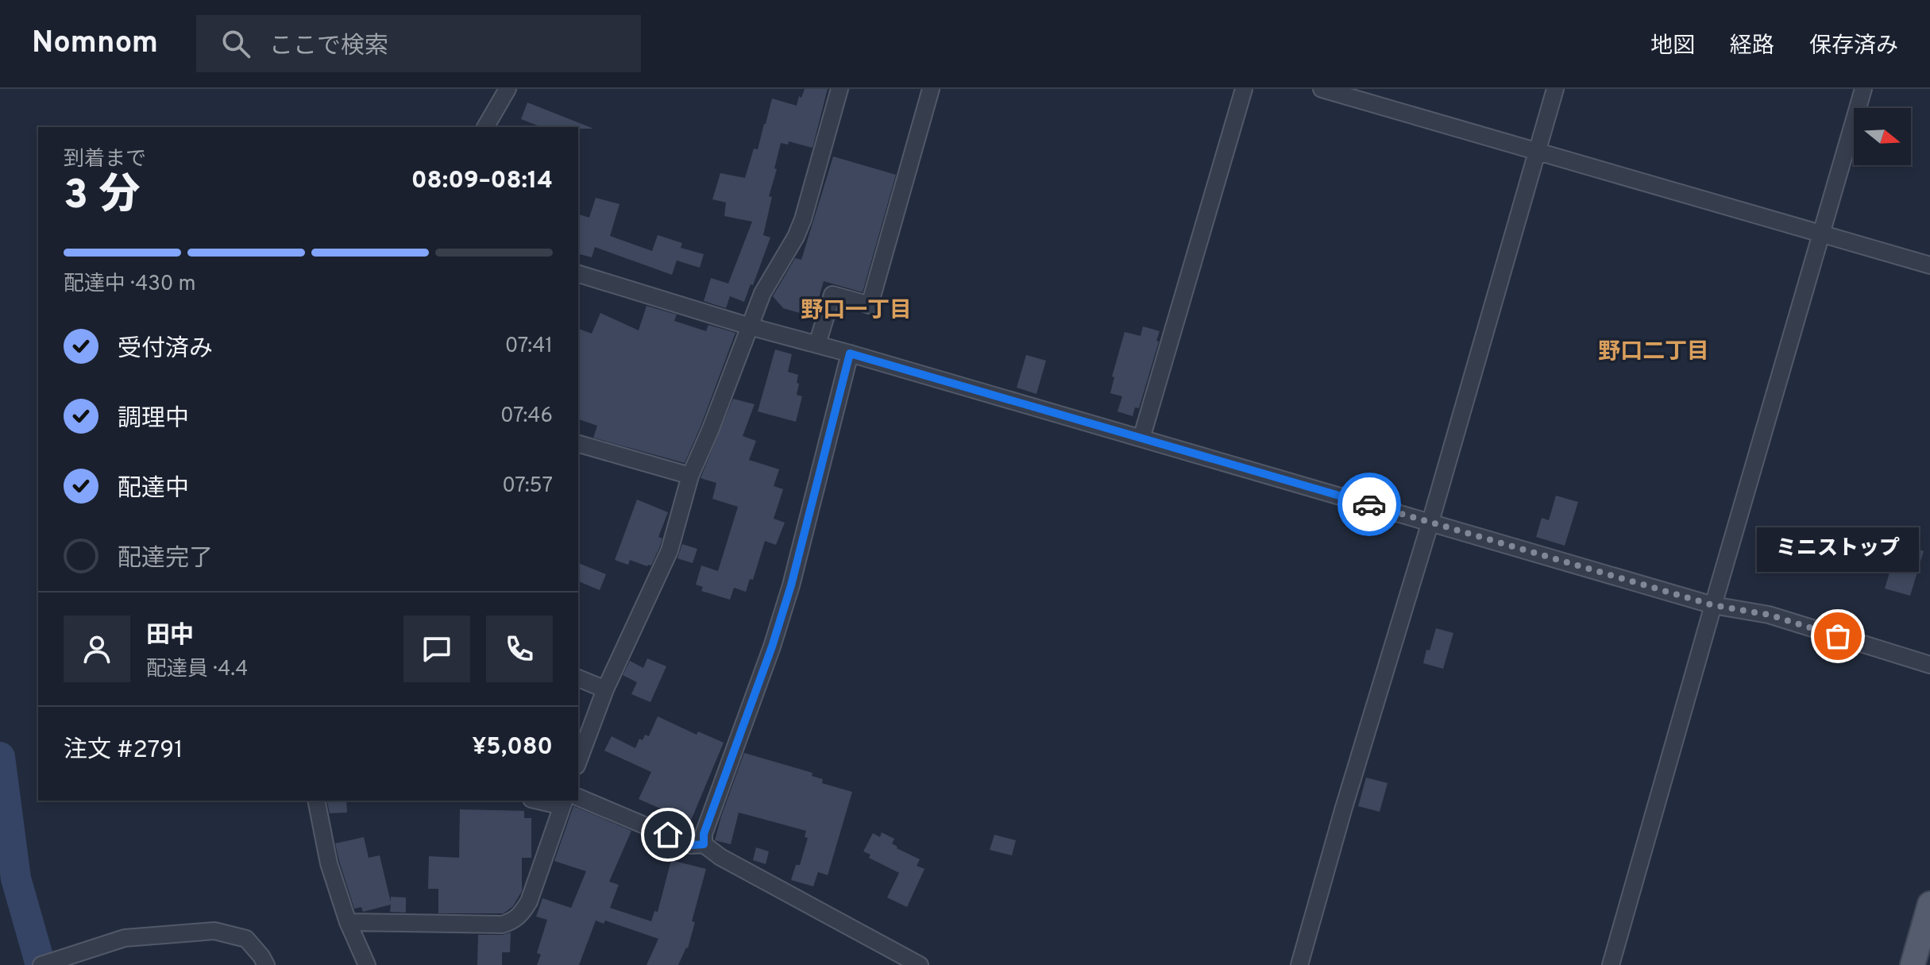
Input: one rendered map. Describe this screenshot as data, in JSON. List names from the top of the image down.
{
  "districts": ["野口一丁目", "野口二丁目"],
  "places": ["ミニストップ"],
  "north": "right",
  "page": {
    "header": "Nomnom",
    "search": "ここで検索",
    "nav": ["地図", "経路", "保存済み"],
    "heading": ["3 分", "到着まで", "08:09–08:14"],
    "panel": [
      "田中",
      "配達員 · 4.4",
      "注文 #2791",
      "¥5,080"
    ],
    "bar": "配達中 · 430 m",
    "list": [
      ["受付済み", "07:41"],
      ["調理中", "07:46"],
      ["配達中", "07:57"],
      "配達完了"
    ],
    "bubble": "ミニストップ"
  }
}
